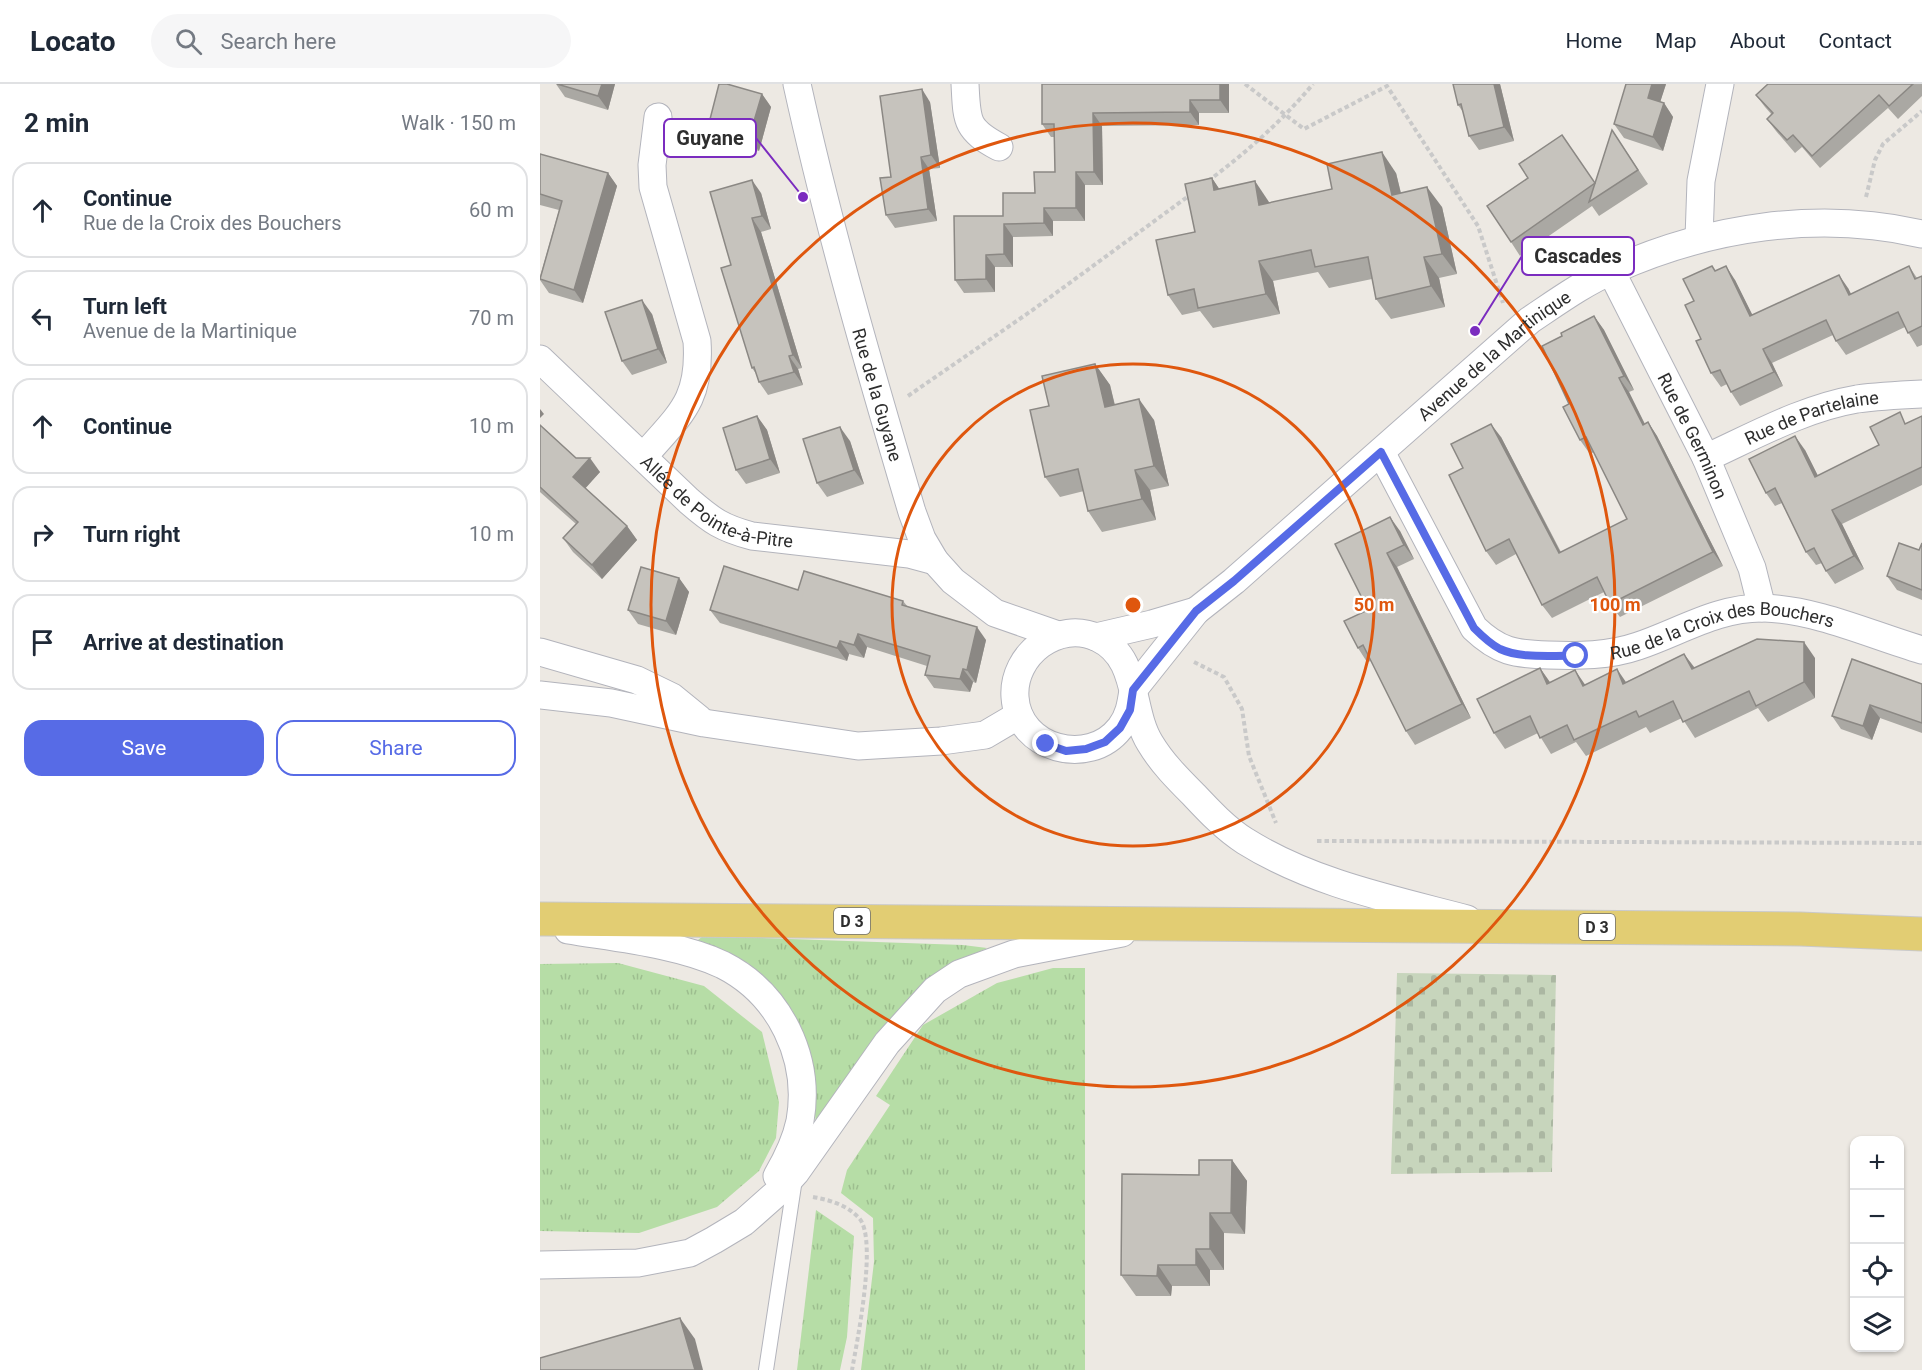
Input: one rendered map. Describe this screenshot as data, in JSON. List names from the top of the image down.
{
  "streets": {
    "main road": ["D 3"],
    "street": [
      "Avenue de la Martinique",
      "Rue de la Guyane",
      "Rue de Partelaine",
      "Rue de Germinon",
      "Allée de Pointe-à-Pitre",
      "Rue de la Croix des Bouchers"
    ]
  },
  "crossings": [
    ["Avenue de la Martinique", "Rue de la Guyane"],
    ["Avenue de la Martinique", "Rue de Germinon"],
    ["Avenue de la Martinique", "Rue de la Croix des Bouchers"],
    ["Rue de la Guyane", "Allée de Pointe-à-Pitre"],
    ["Rue de Partelaine", "Rue de Germinon"],
    ["Rue de Germinon", "Rue de la Croix des Bouchers"]
  ],
  "places": ["Guyane", "Cascades"],
  "page": {
    "header": "Locato",
    "search": "Search here",
    "nav": [
      "Home",
      "Map",
      "About",
      "Contact"
    ],
    "heading": ["2 min", "Walk · 150 m"],
    "list": [
      ["Continue", "Rue de la Croix des Bouchers", "60 m"],
      ["Turn left", "Avenue de la Martinique", "70 m"],
      ["Continue", "10 m"],
      ["Turn right", "10 m"],
      "Arrive at destination"
    ],
    "buttons": ["Save", "Share"],
    "map_buttons": ["+", "−"]
  },
  "rings": ["50 m", "100 m"]
}
